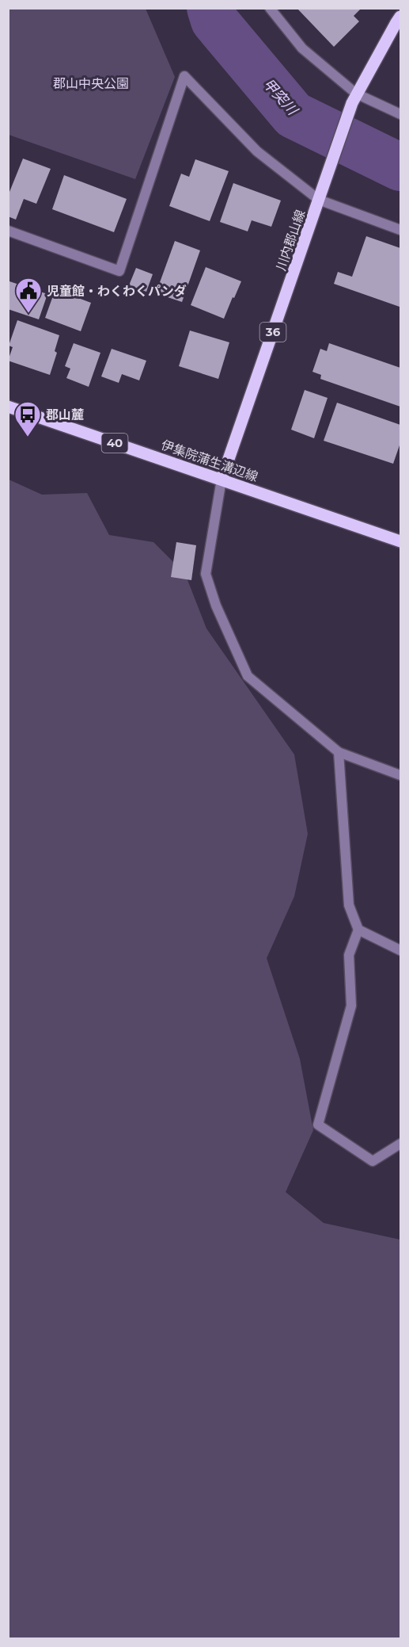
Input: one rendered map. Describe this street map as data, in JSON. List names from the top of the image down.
{
  "streets": {
    "main road": [
      "川内郡山線",
      "36",
      "40",
      "伊集院蒲生溝辺線"
    ]
  },
  "crossings": [
    ["川内郡山線", "伊集院蒲生溝辺線"]
  ],
  "water": ["甲突川"],
  "parks": ["郡山中央公園"],
  "places": {
    "public building": ["児童館・わくわくパンダ"],
    "bus stop": ["郡山麓"]
  }
}
